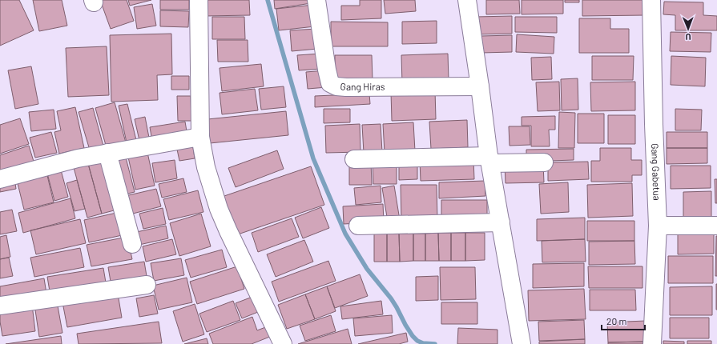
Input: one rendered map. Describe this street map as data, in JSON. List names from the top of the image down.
{
  "streets": {
    "street": ["Gang Hiras", "Gang Gabetua"]
  },
  "scale_bar": "20 m",
  "north": "bottom"
}
